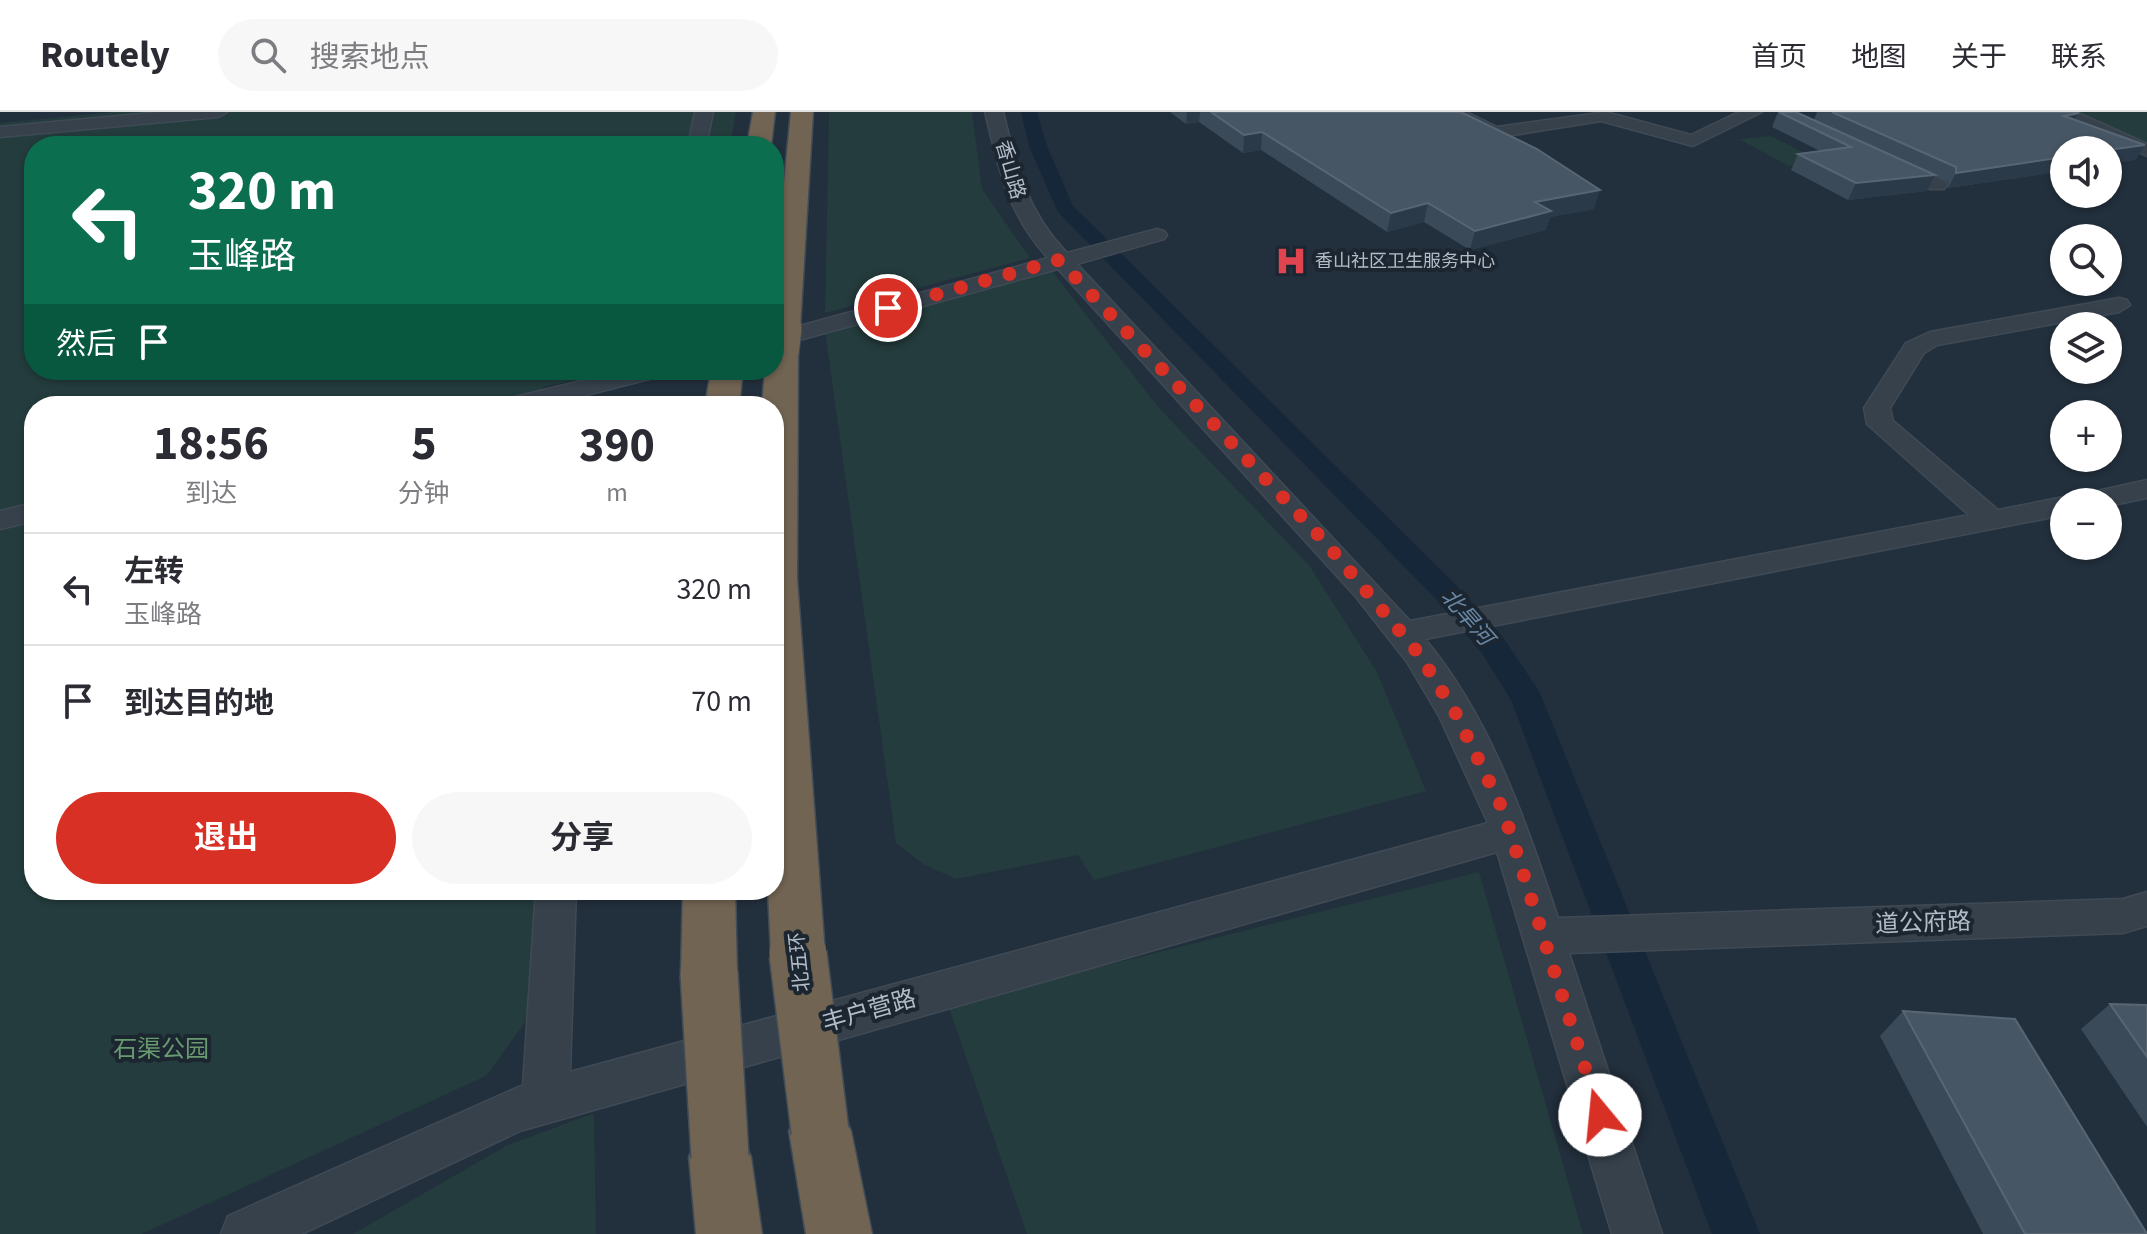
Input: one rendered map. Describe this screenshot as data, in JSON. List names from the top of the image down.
{
  "streets": {
    "highway": ["北五环"],
    "street": ["香山路", "道公府路", "丰户营路"]
  },
  "crossings": [
    ["香山路", "道公府路"],
    ["香山路", "丰户营路"]
  ],
  "water": ["北旱河"],
  "parks": ["石渠公园"],
  "places": {
    "hospital": ["香山社区卫生服务中心"]
  },
  "page": {
    "header": "Routely",
    "search": "搜索地点",
    "nav": [
      "首页",
      "地图",
      "关于",
      "联系"
    ],
    "map_buttons": ["+", "−"],
    "turn": ["320 m", "玉峰路"],
    "then": "然后",
    "eta": [
      "18:56",
      "到达",
      "5",
      "分钟",
      "390",
      "m"
    ],
    "list": [
      {
        "name": "左转",
        "note": "玉峰路",
        "value": "320 m"
      },
      {
        "name": "到达目的地",
        "value": "70 m"
      }
    ],
    "buttons": ["退出", "分享"]
  }
}
